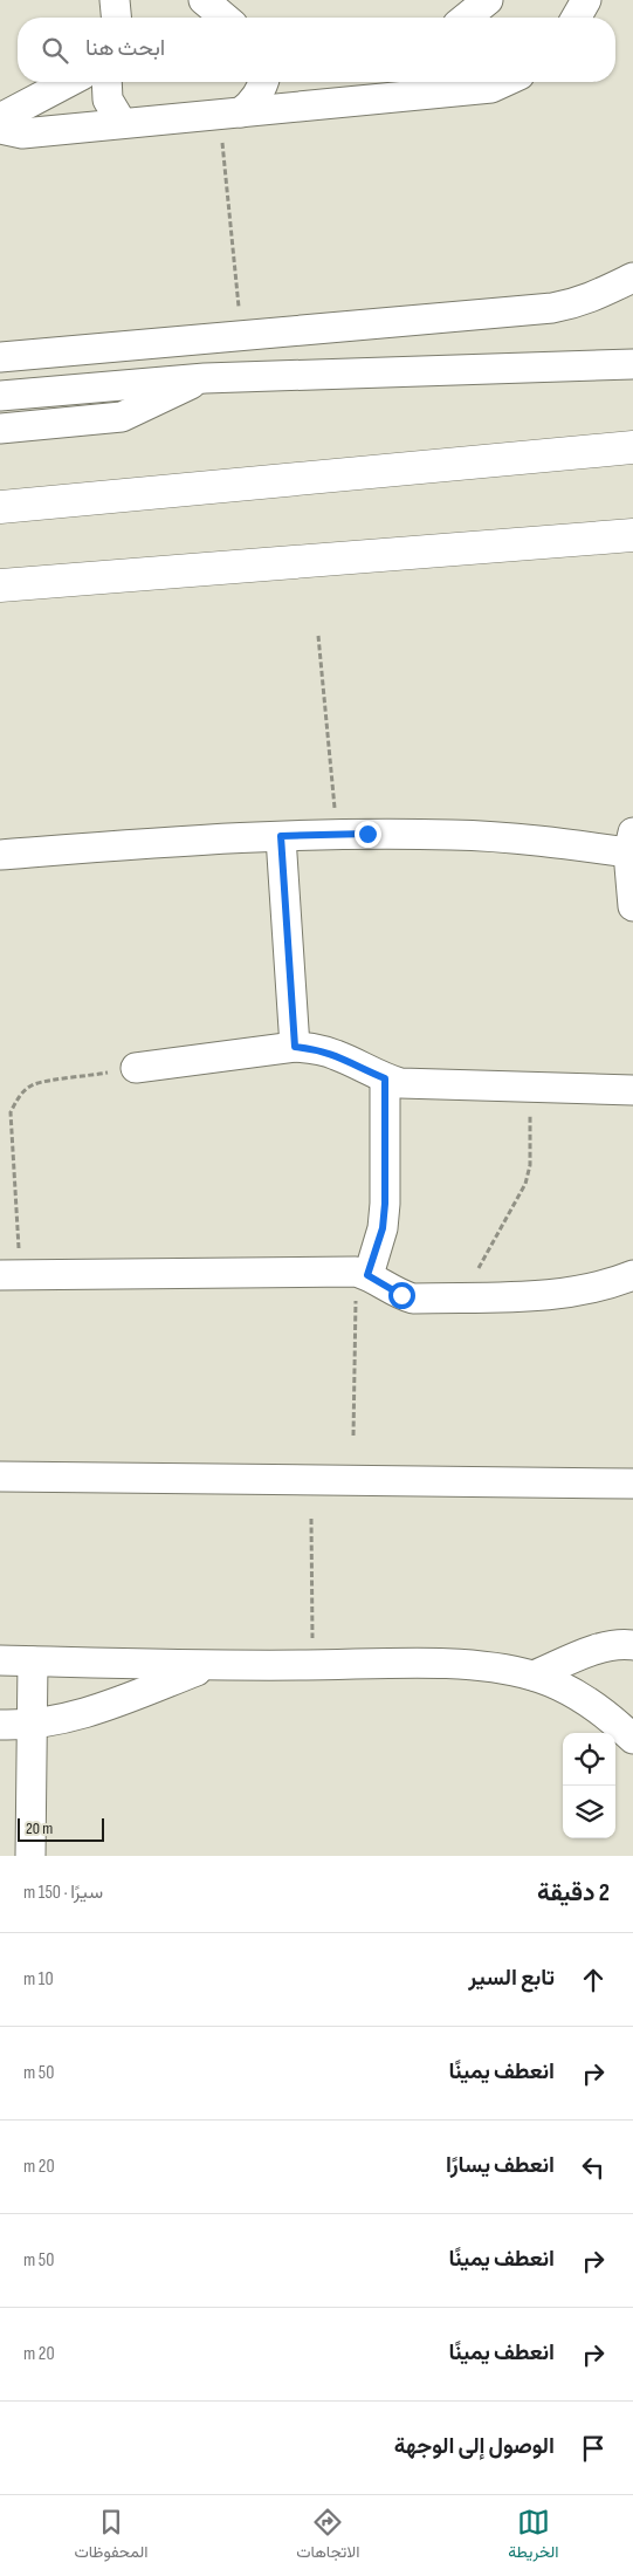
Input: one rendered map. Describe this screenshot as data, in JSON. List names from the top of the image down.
{
  "scale_bar": "20 m",
  "page": {
    "search": "ابحث هنا",
    "scale": "20 m",
    "heading": ["2 دقيقة", "سيرًا · 150 m"],
    "list": [
      ["تابع السير", "10 m"],
      ["انعطف يمينًا", "50 m"],
      ["انعطف يسارًا", "20 m"],
      ["انعطف يمينًا", "50 m"],
      ["انعطف يمينًا", "20 m"],
      "الوصول إلى الوجهة"
    ],
    "nav": ["الخريطة", "الاتجاهات", "المحفوظات"]
  }
}
